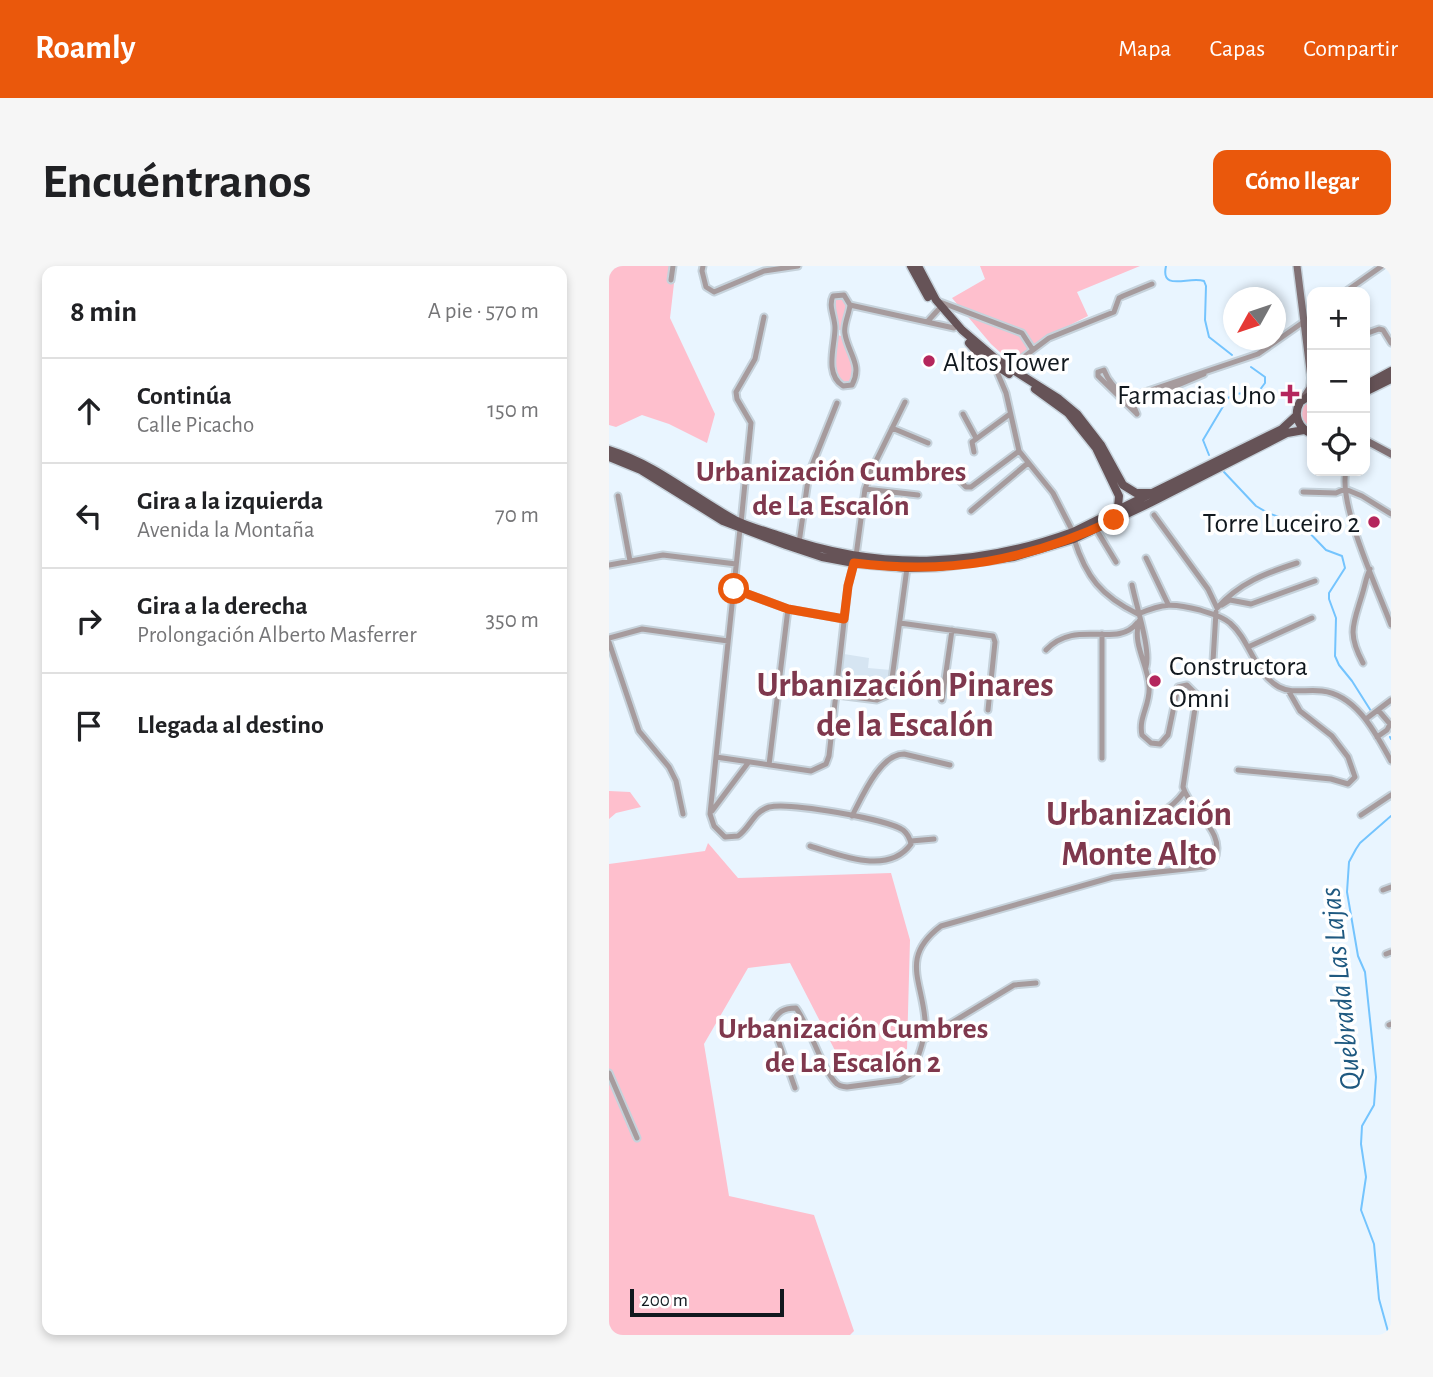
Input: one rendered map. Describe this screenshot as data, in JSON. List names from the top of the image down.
{
  "districts": [
    "Urbanización Cumbres de La Escalón",
    "Urbanización Pinares de la Escalón",
    "Urbanización Monte Alto",
    "Urbanización Cumbres de La Escalón 2"
  ],
  "water": ["Quebrada Las Lajas"],
  "places": {
    "other": ["Altos Tower", "Torre Luceiro 2", "Constructora Omni"],
    "health": ["Farmacias Uno"]
  },
  "scale_bar": "200 m",
  "north": "bottom left",
  "page": {
    "header": "Roamly",
    "nav": ["Mapa", "Capas", "Compartir"],
    "buttons": "Cómo llegar",
    "title": "Encuéntranos",
    "heading": ["8 min", "A pie · 570 m"],
    "map_buttons": ["+", "−"],
    "list": [
      ["Continúa", "Calle Picacho", "150 m"],
      ["Gira a la izquierda", "Avenida la Montaña", "70 m"],
      ["Gira a la derecha", "Prolongación Alberto Masferrer", "350 m"],
      "Llegada al destino"
    ],
    "scale": "200 m"
  }
}
